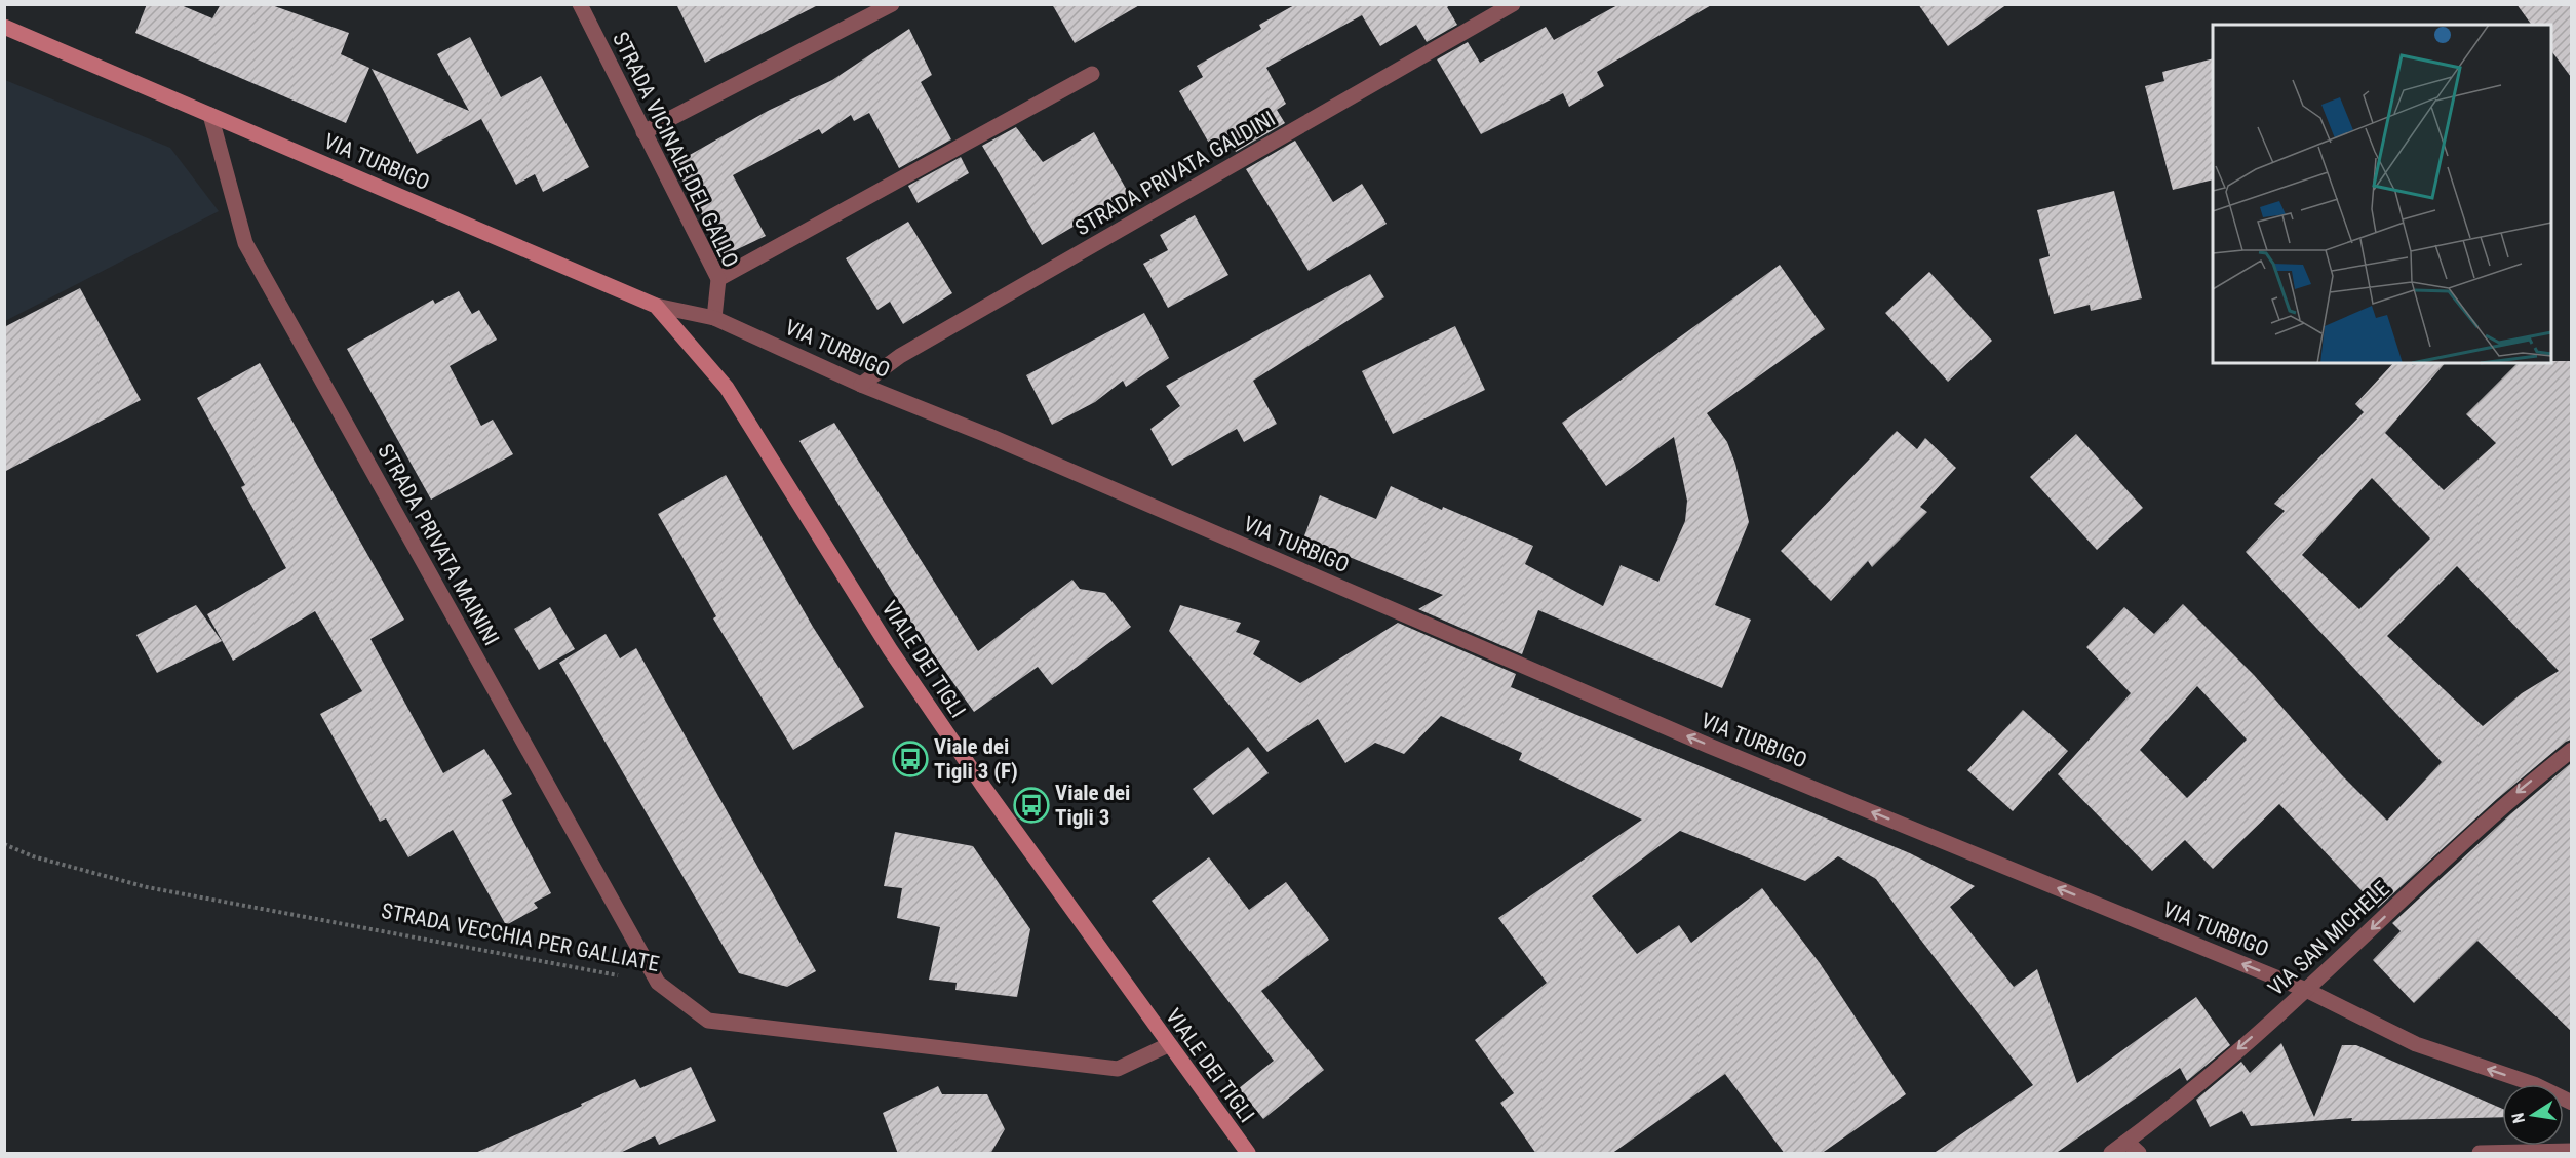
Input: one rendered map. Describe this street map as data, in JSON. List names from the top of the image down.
{
  "streets": {
    "main road": ["VIA TURBIGO", "VIALE DEI TIGLI"],
    "street": [
      "STRADA VICINALE DEL GALLO",
      "STRADA PRIVATA GALDINI",
      "STRADA PRIVATA MAININI",
      "STRADA VECCHIA PER GALLIATE",
      "VIA SAN MICHELE"
    ]
  },
  "crossings": [
    ["STRADA VICINALE DEL GALLO", "VIA TURBIGO"],
    ["VIA TURBIGO", "STRADA PRIVATA GALDINI"],
    ["VIA TURBIGO", "STRADA PRIVATA MAININI"],
    ["VIA TURBIGO", "VIALE DEI TIGLI"],
    ["VIA TURBIGO", "VIA SAN MICHELE"],
    ["STRADA PRIVATA MAININI", "STRADA VECCHIA PER GALLIATE"],
    ["VIALE DEI TIGLI", "STRADA VECCHIA PER GALLIATE"]
  ],
  "one_way": ["VIA TURBIGO", "VIA SAN MICHELE"],
  "places": {
    "bus stop": ["Viale dei Tigli 3 (F)", "Viale dei Tigli 3"]
  },
  "north": "left"
}
